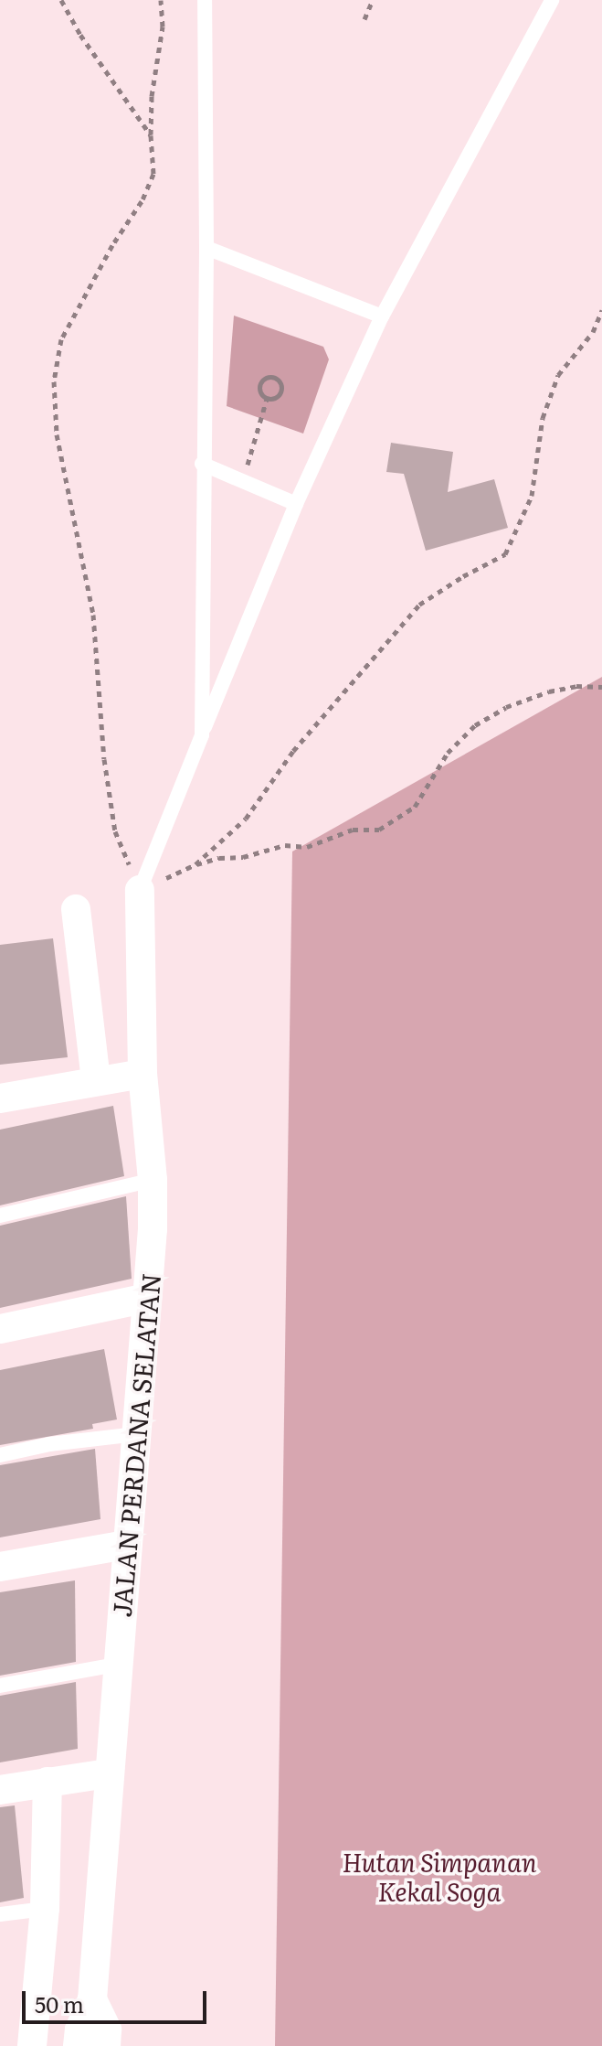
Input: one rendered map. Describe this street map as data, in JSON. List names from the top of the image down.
{
  "streets": {
    "street": ["JALAN PERDANA SELATAN"]
  },
  "parks": ["Hutan Simpanan Kekal Soga"],
  "scale_bar": "50 m"
}
